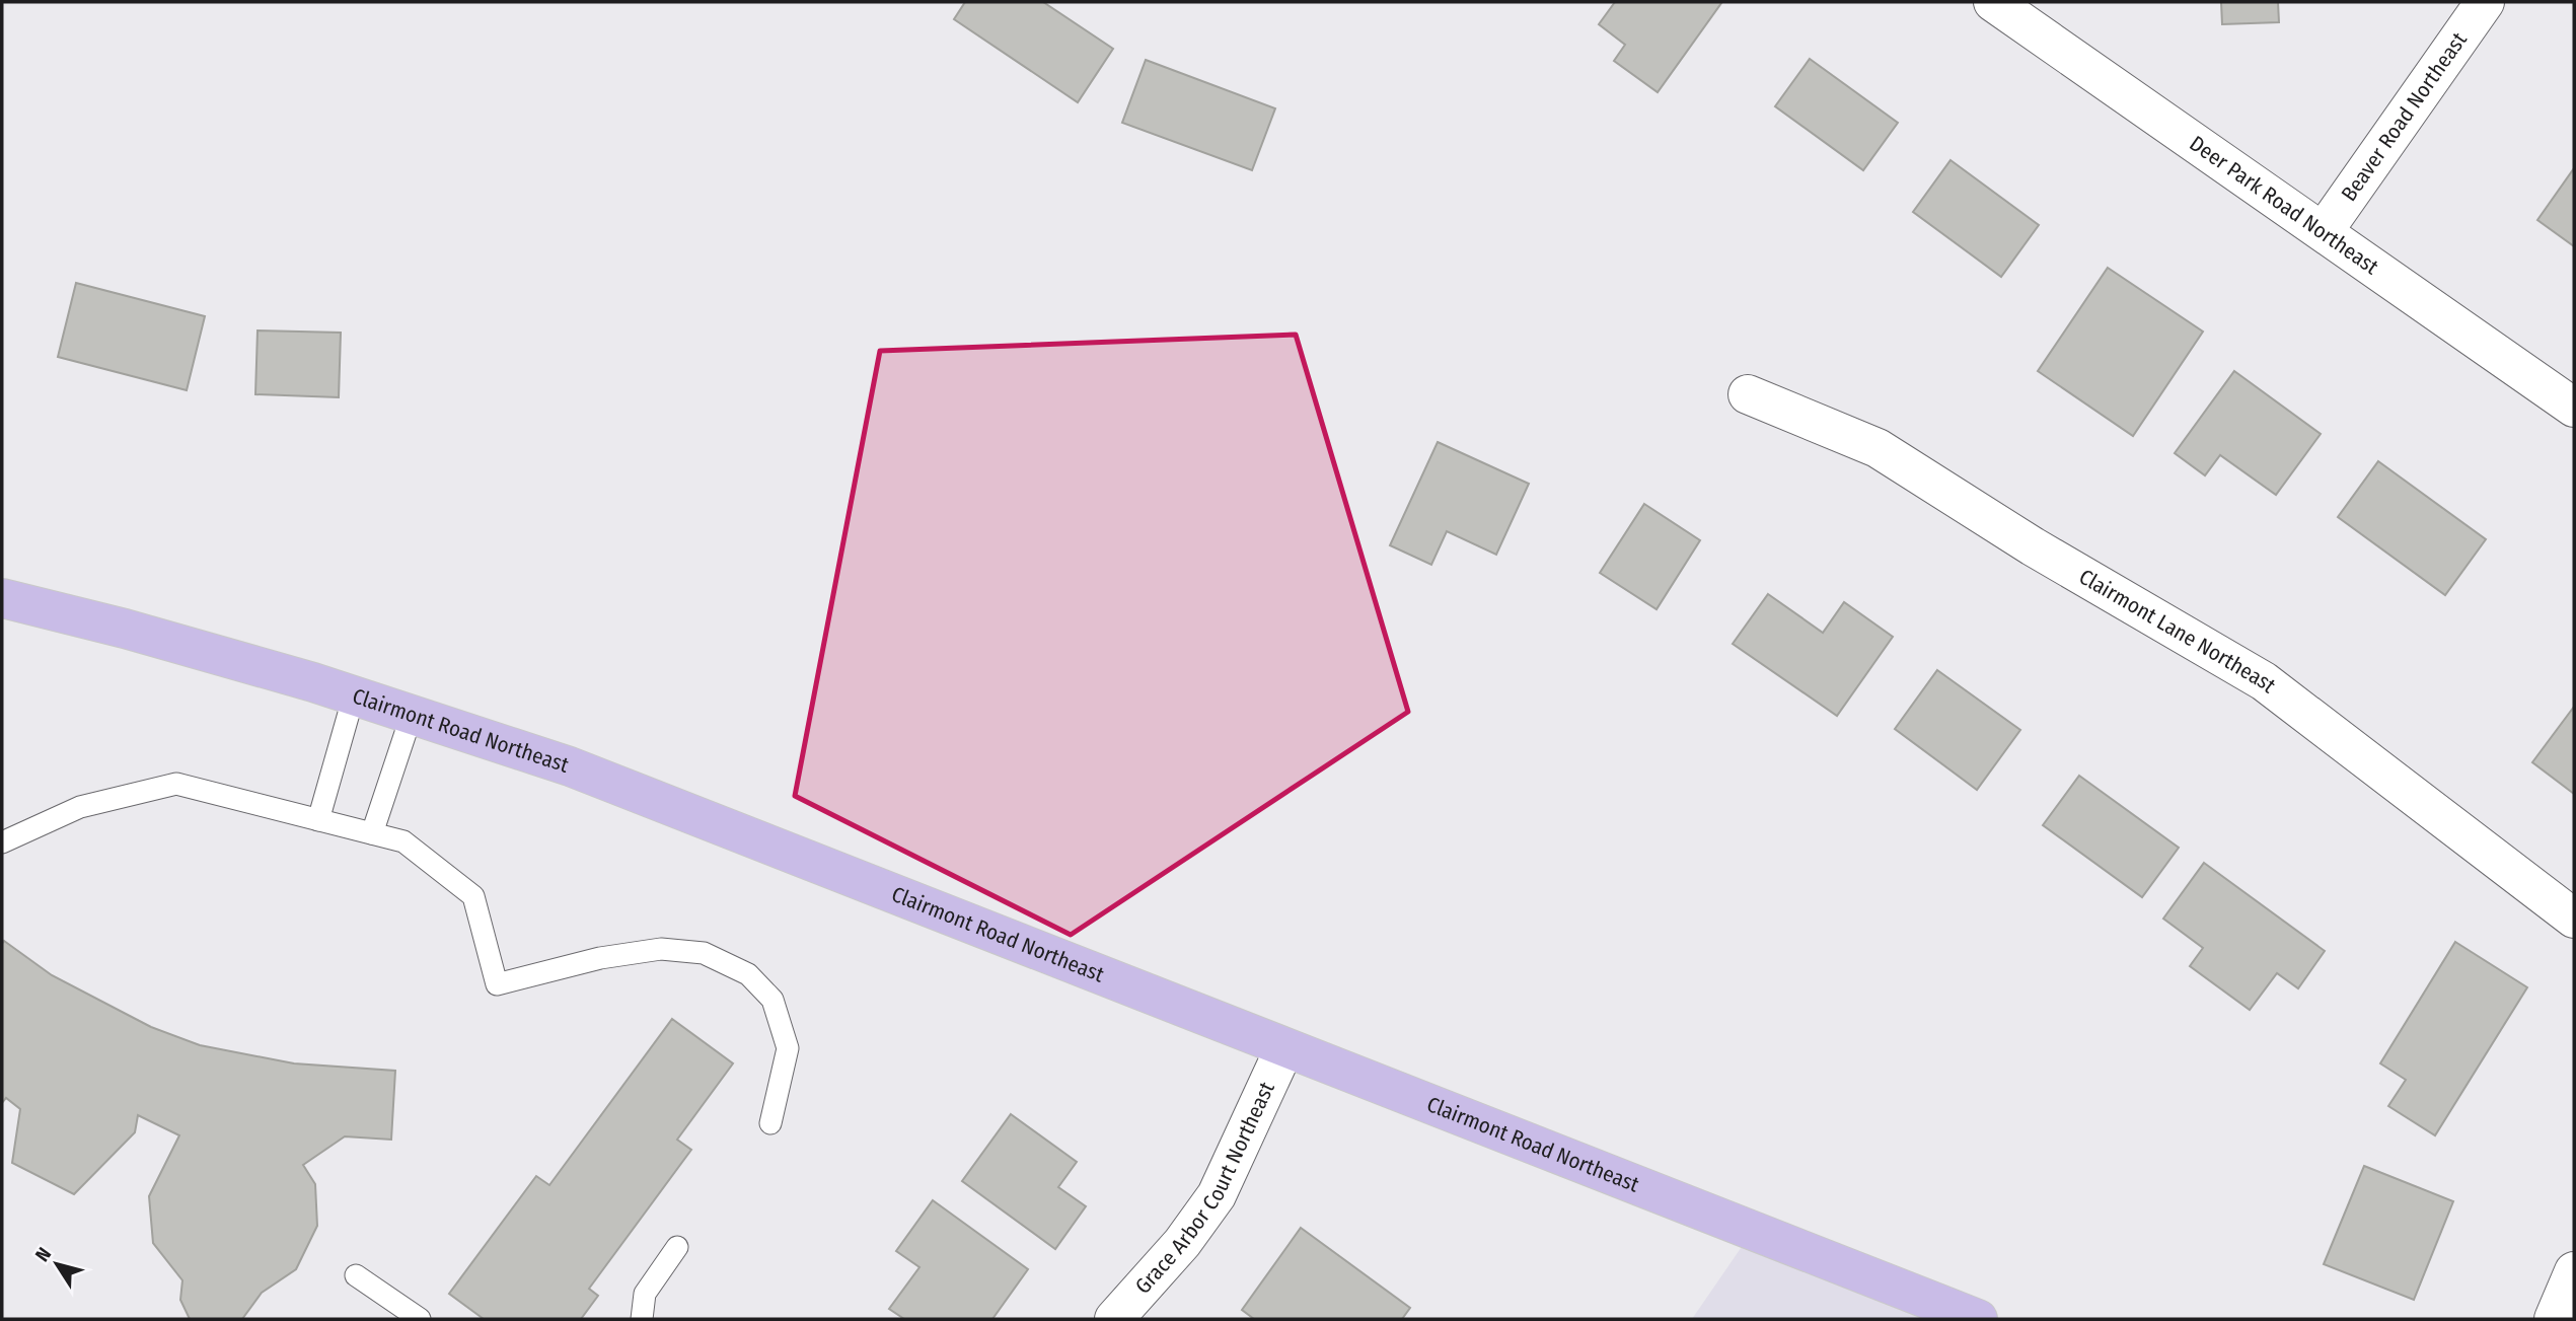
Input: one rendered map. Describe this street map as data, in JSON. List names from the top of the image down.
{
  "streets": {
    "main road": ["Clairmont Road Northeast"],
    "street": [
      "Beaver Road Northeast",
      "Deer Park Road Northeast",
      "Clairmont Lane Northeast",
      "Grace Arbor Court Northeast"
    ]
  },
  "crossings": [
    ["Beaver Road Northeast", "Deer Park Road Northeast"],
    ["Clairmont Road Northeast", "Grace Arbor Court Northeast"]
  ],
  "north": "top left"
}
